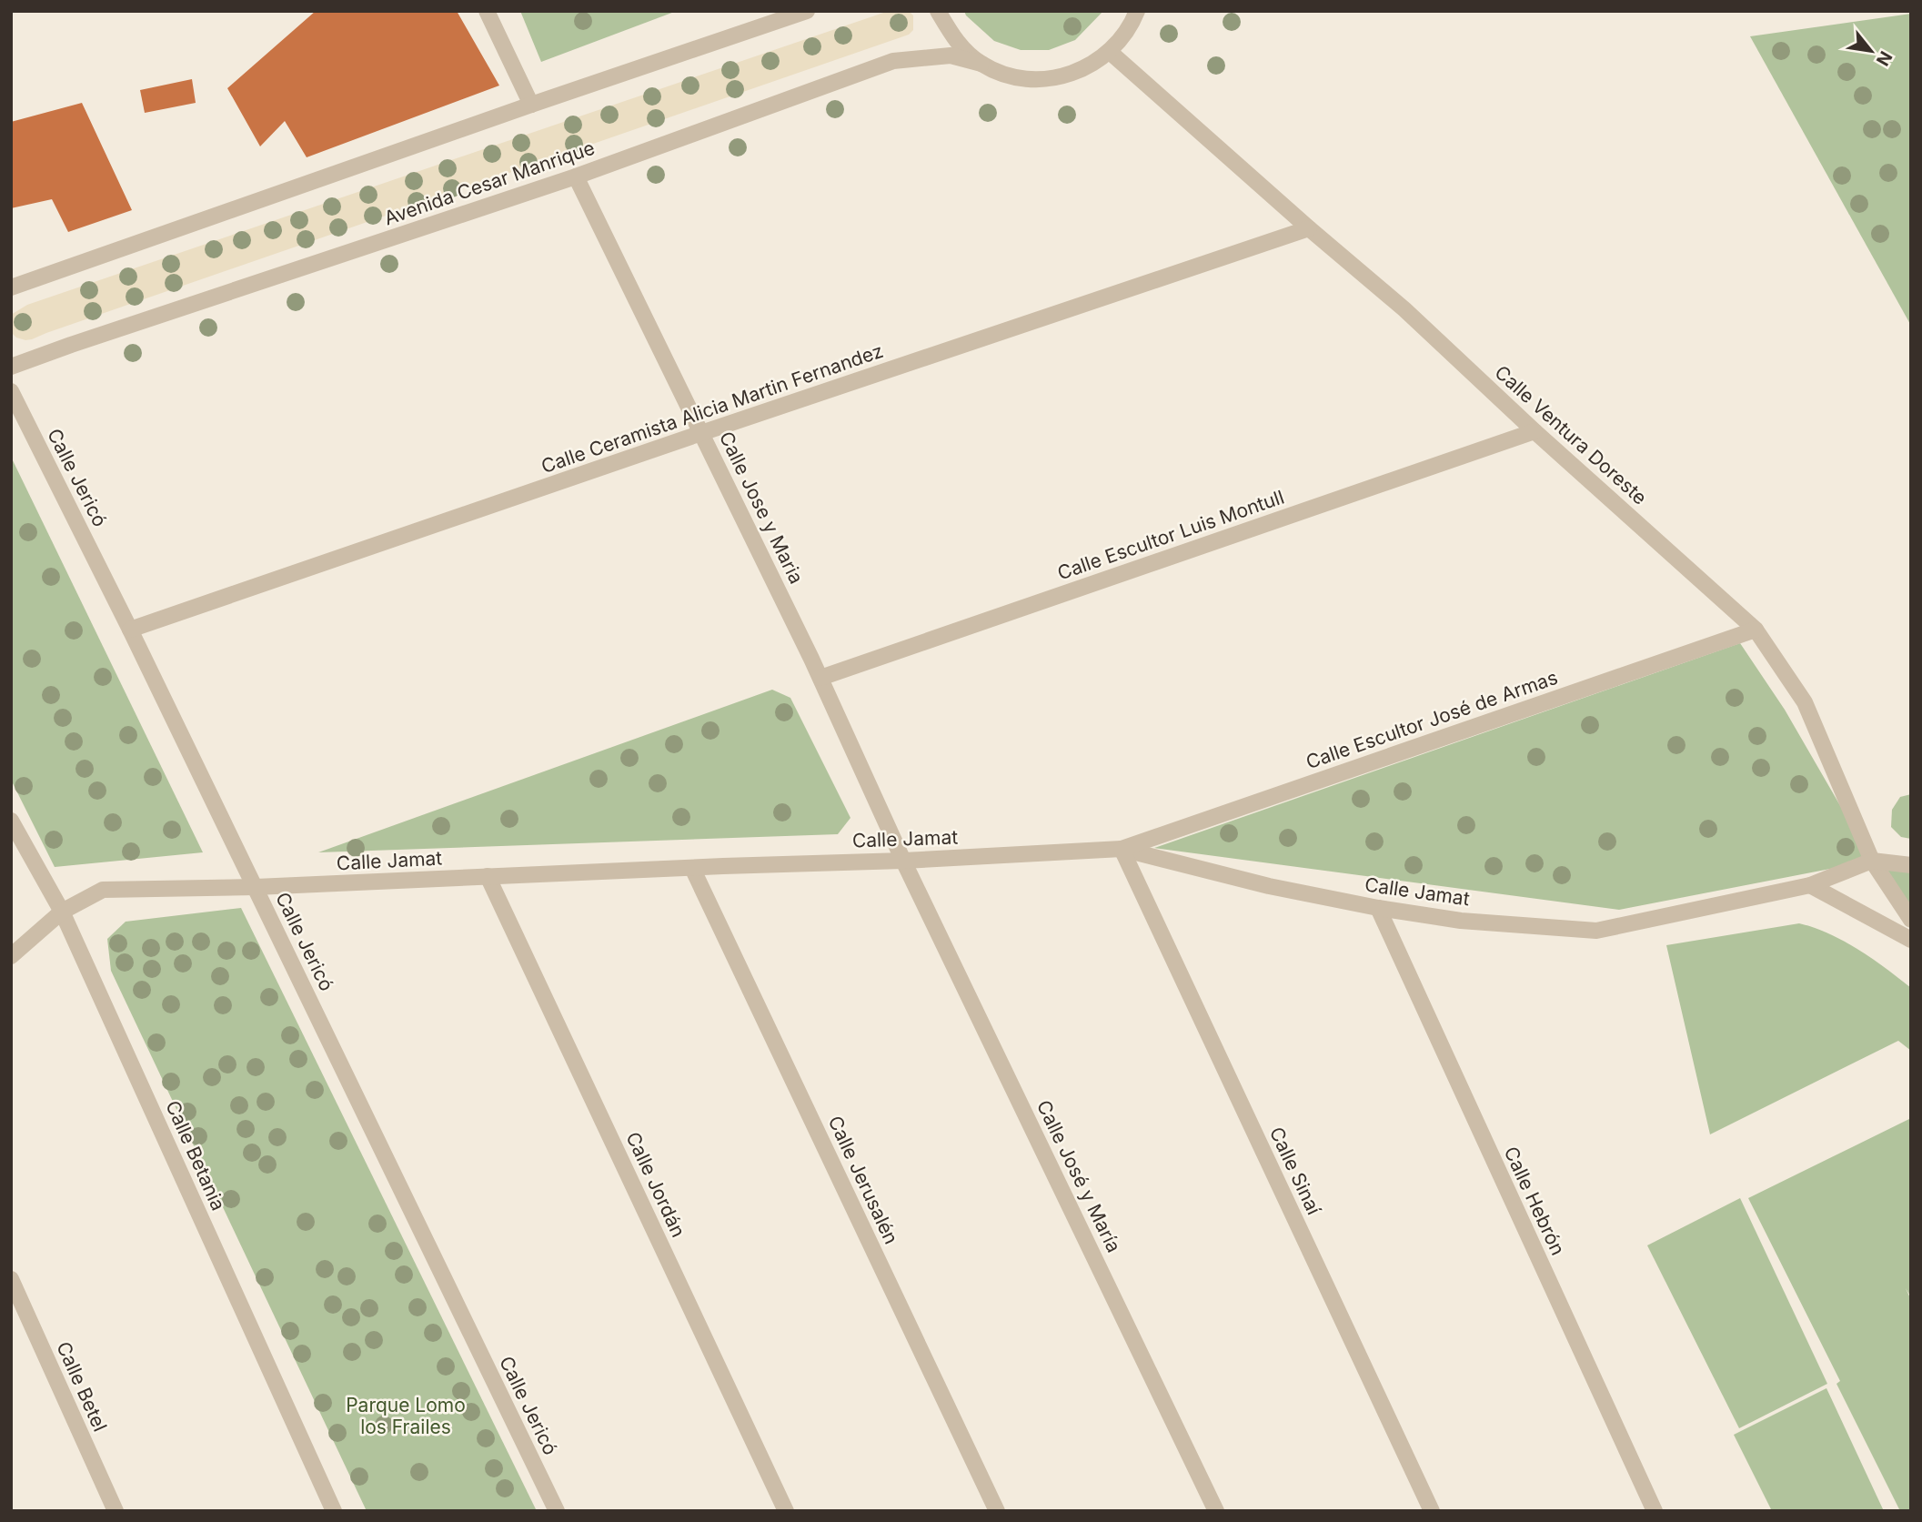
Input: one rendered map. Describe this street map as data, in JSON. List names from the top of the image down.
{
  "streets": {
    "street": [
      "Avenida Cesar Manrique",
      "Calle Ceramista Alicia Martin Fernandez",
      "Calle Ventura Doreste",
      "Calle Jericó",
      "Calle Jose y Maria",
      "Calle Escultor Luis Montull",
      "Calle Escultor José de Armas",
      "Calle Jamat",
      "Calle Betania",
      "Calle Sinaí",
      "Calle José y María",
      "Calle Jerusalén",
      "Calle Jordán",
      "Calle Hebrón",
      "Calle Betel"
    ]
  },
  "crossings": [
    ["Avenida Cesar Manrique", "Calle Jose y Maria"],
    ["Calle Ceramista Alicia Martin Fernandez", "Calle Ventura Doreste"],
    ["Calle Ceramista Alicia Martin Fernandez", "Calle Jericó"],
    ["Calle Ceramista Alicia Martin Fernandez", "Calle Jose y Maria"],
    ["Calle Ventura Doreste", "Calle Escultor Luis Montull"],
    ["Calle Ventura Doreste", "Calle Escultor José de Armas"],
    ["Calle Ventura Doreste", "Calle Jamat"],
    ["Calle Jericó", "Calle Jamat"],
    ["Calle Jose y Maria", "Calle Escultor Luis Montull"],
    ["Calle Jose y Maria", "Calle Jamat"],
    ["Calle Jose y Maria", "Calle José y María"],
    ["Calle Escultor José de Armas", "Calle Jamat"],
    ["Calle Escultor José de Armas", "Calle Sinaí"],
    ["Calle Jamat", "Calle Betania"],
    ["Calle Jamat", "Calle Sinaí"],
    ["Calle Jamat", "Calle José y María"],
    ["Calle Jamat", "Calle Jerusalén"],
    ["Calle Jamat", "Calle Jordán"],
    ["Calle Jamat", "Calle Hebrón"]
  ],
  "parks": ["Parque Lomo los Frailes"],
  "north": "bottom right"
}
